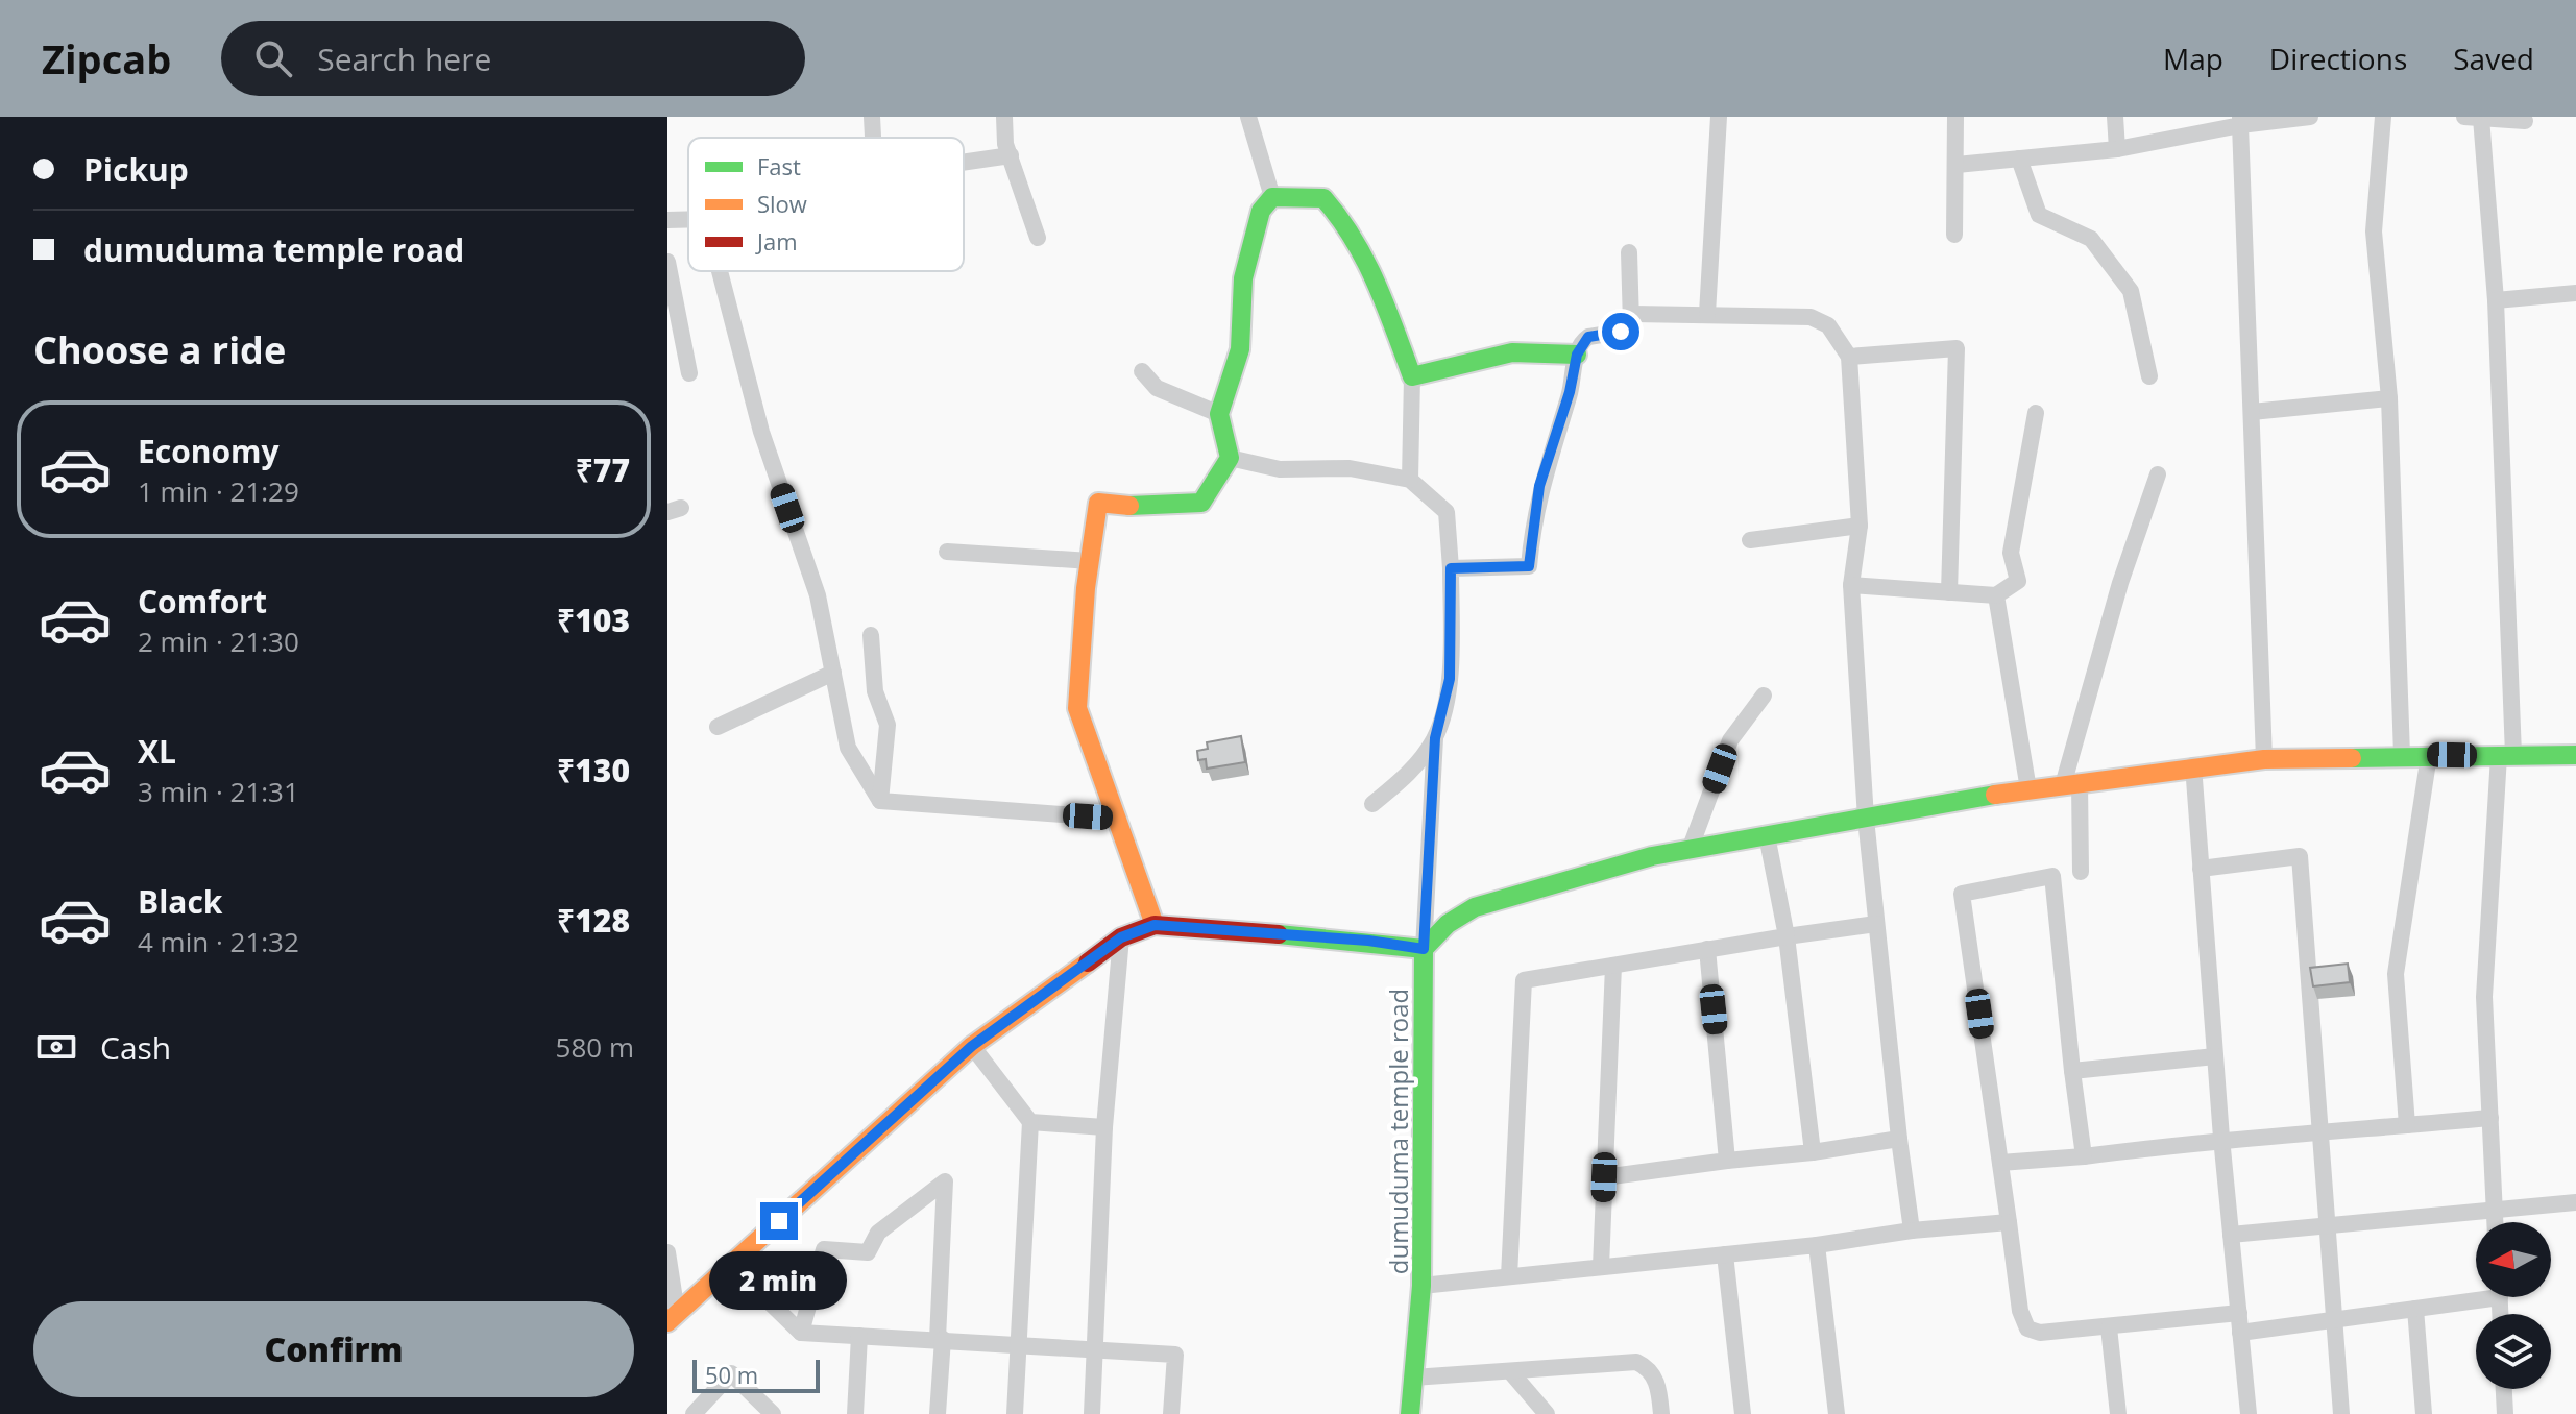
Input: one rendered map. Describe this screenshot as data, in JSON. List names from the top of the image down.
{
  "streets": {
    "street": ["dumuduma temple road"]
  },
  "legend": ["Fast", "Slow", "Jam"],
  "scale_bar": "50 m",
  "north": "left",
  "page": {
    "header": "Zipcab",
    "search": "Search here",
    "nav": ["Map", "Directions", "Saved"],
    "banner": ["Pickup", "dumuduma temple road"],
    "heading": "Choose a ride",
    "list": [
      {
        "name": "Economy",
        "note": "1 min · 21:29",
        "value": "₹77"
      },
      {
        "name": "Comfort",
        "note": "2 min · 21:30",
        "value": "₹103"
      },
      {
        "name": "XL",
        "note": "3 min · 21:31",
        "value": "₹130"
      },
      {
        "name": "Black",
        "note": "4 min · 21:32",
        "value": "₹128"
      }
    ],
    "pay": ["Cash", "580 m"],
    "bubble": "2 min",
    "buttons": "Confirm",
    "scale": "50 m"
  }
}
